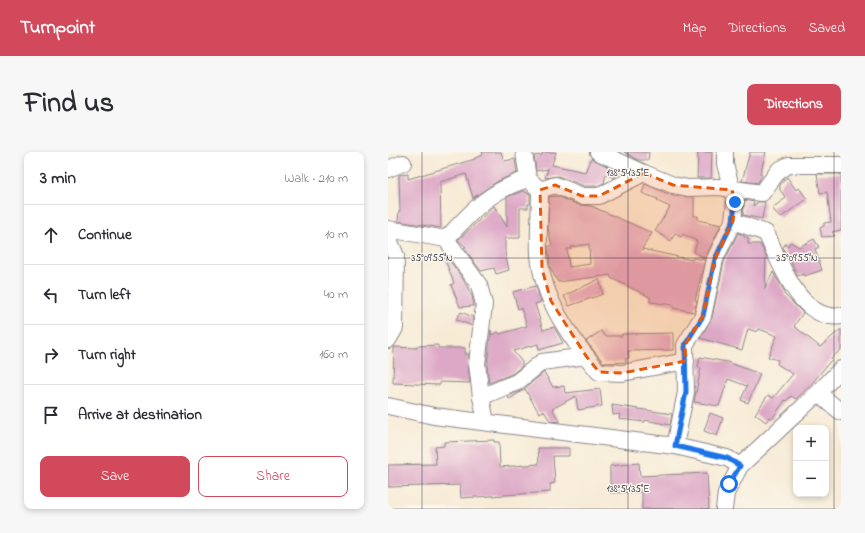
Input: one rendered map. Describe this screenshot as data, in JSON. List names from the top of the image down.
{
  "page": {
    "header": "Turnpoint",
    "nav": ["Map", "Directions", "Saved"],
    "title": "Find us",
    "buttons": [
      "Directions",
      ["Save", "Share"]
    ],
    "heading": ["3 min", "Walk · 210 m"],
    "list": [
      ["Continue", "10 m"],
      ["Turn left", "40 m"],
      ["Turn right", "160 m"],
      "Arrive at destination"
    ],
    "map_buttons": ["+", "−"]
  },
  "coordinates": ["138°54'35\"E", "35°09'55\"N"]
}
